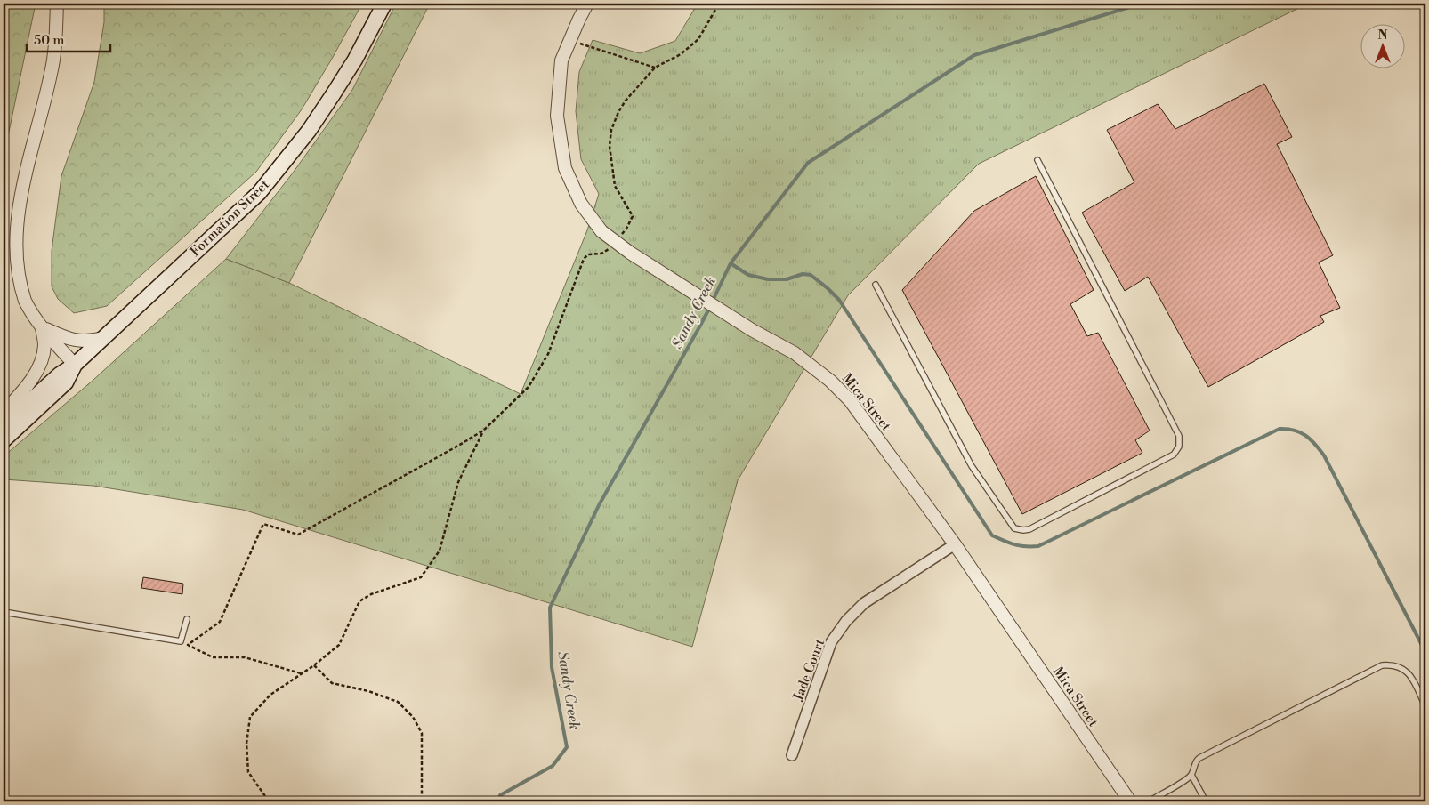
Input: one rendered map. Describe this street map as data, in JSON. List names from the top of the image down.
{
  "streets": {
    "main road": ["Formation Street"],
    "street": ["Mica Street", "Jade Court"]
  },
  "crossings": [
    ["Mica Street", "Jade Court"]
  ],
  "water": ["Sandy Creek"],
  "scale_bar": "50 m",
  "north": "top"
}
